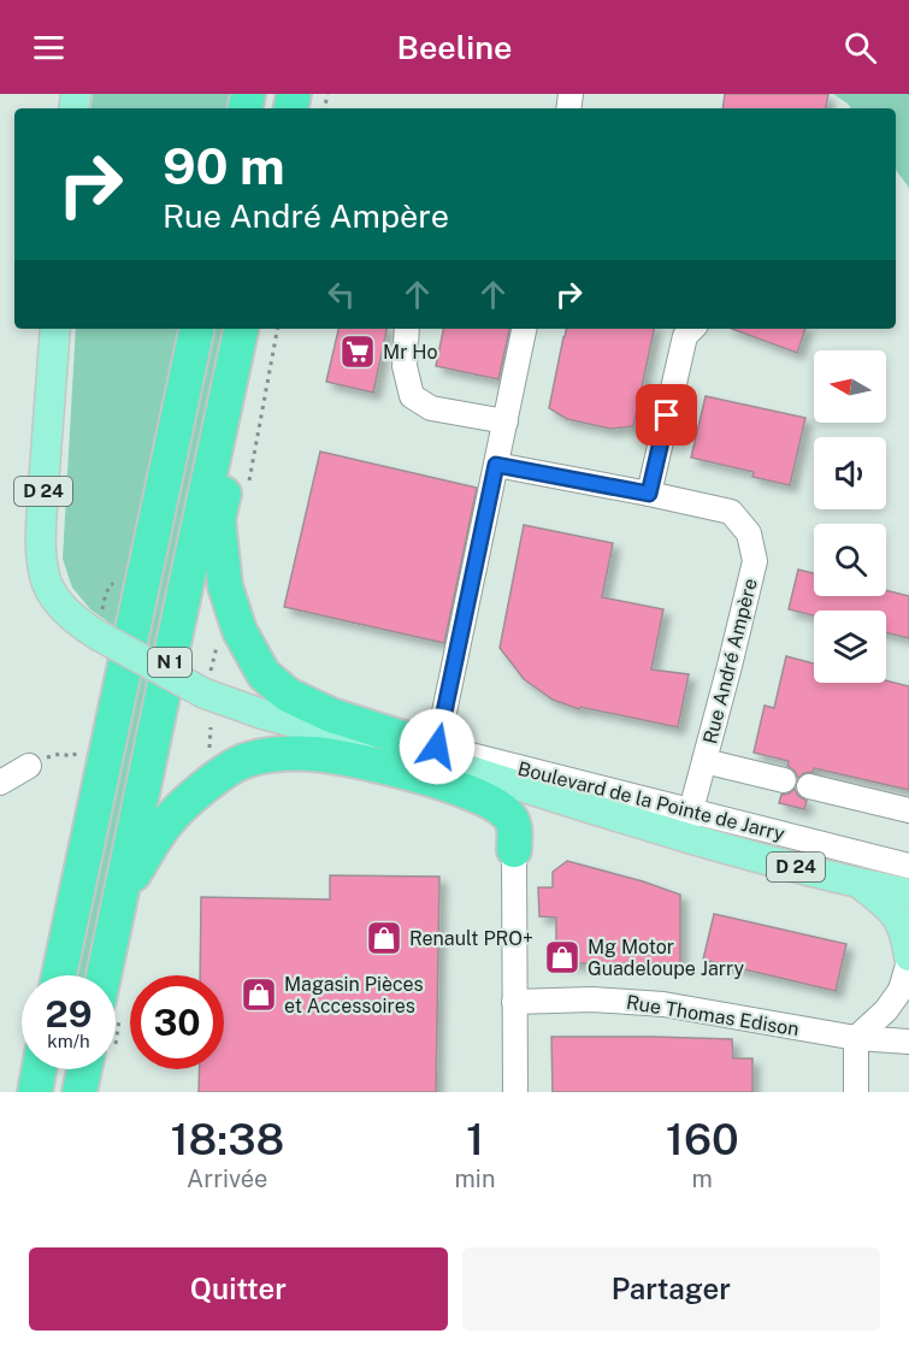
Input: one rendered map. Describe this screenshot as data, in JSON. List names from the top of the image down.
{
  "streets": {
    "highway": ["N 1"],
    "main road": ["D 24", "Boulevard de la Pointe de Jarry"],
    "street": ["Rue André Ampère", "Rue Thomas Edison"]
  },
  "crossings": [
    ["Rue André Ampère", "Boulevard de la Pointe de Jarry"]
  ],
  "places": {
    "supermarket": ["Mr Ho"],
    "shop": ["Renault PRO+", "Mg Motor Guadeloupe Jarry", "Magasin Pièces et Accessoires"]
  },
  "north": "left",
  "page": {
    "header": "Beeline",
    "turn": ["90 m", "Rue André Ampère"],
    "speed": "29 km/h",
    "limit": "30",
    "eta": [
      "18:38",
      "Arrivée",
      "1",
      "min",
      "160",
      "m"
    ],
    "buttons": ["Quitter", "Partager"]
  }
}
